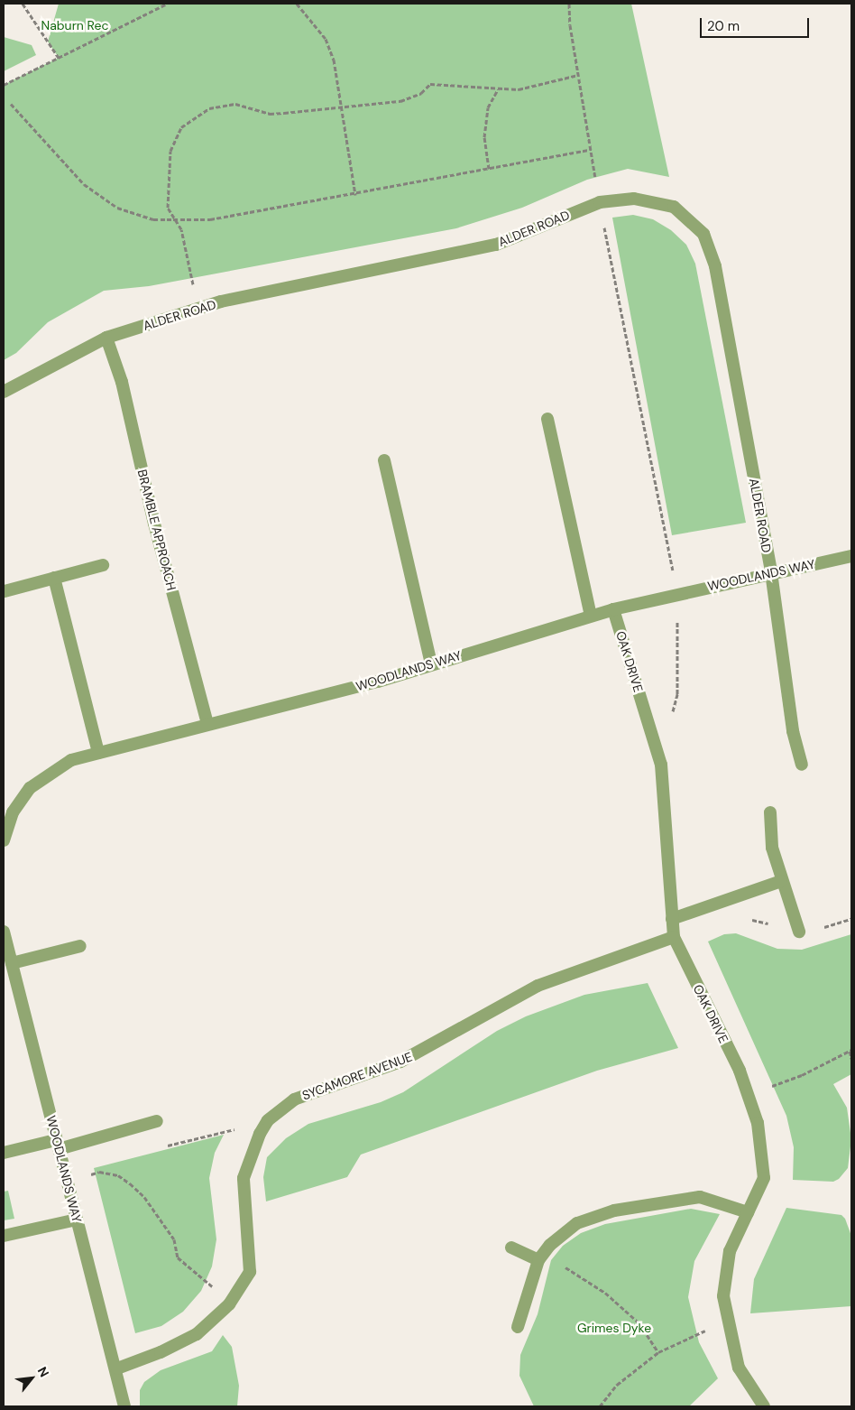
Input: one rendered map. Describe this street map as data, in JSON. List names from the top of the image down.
{
  "streets": {
    "street": [
      "ALDER ROAD",
      "BRAMBLE APPROACH",
      "WOODLANDS WAY",
      "OAK DRIVE",
      "SYCAMORE AVENUE"
    ]
  },
  "crossings": [
    ["ALDER ROAD", "BRAMBLE APPROACH"],
    ["ALDER ROAD", "WOODLANDS WAY"],
    ["BRAMBLE APPROACH", "WOODLANDS WAY"],
    ["WOODLANDS WAY", "OAK DRIVE"],
    ["WOODLANDS WAY", "SYCAMORE AVENUE"],
    ["OAK DRIVE", "SYCAMORE AVENUE"]
  ],
  "parks": ["Naburn Rec", "Grimes Dyke"],
  "scale_bar": "20 m",
  "north": "top right"
}
